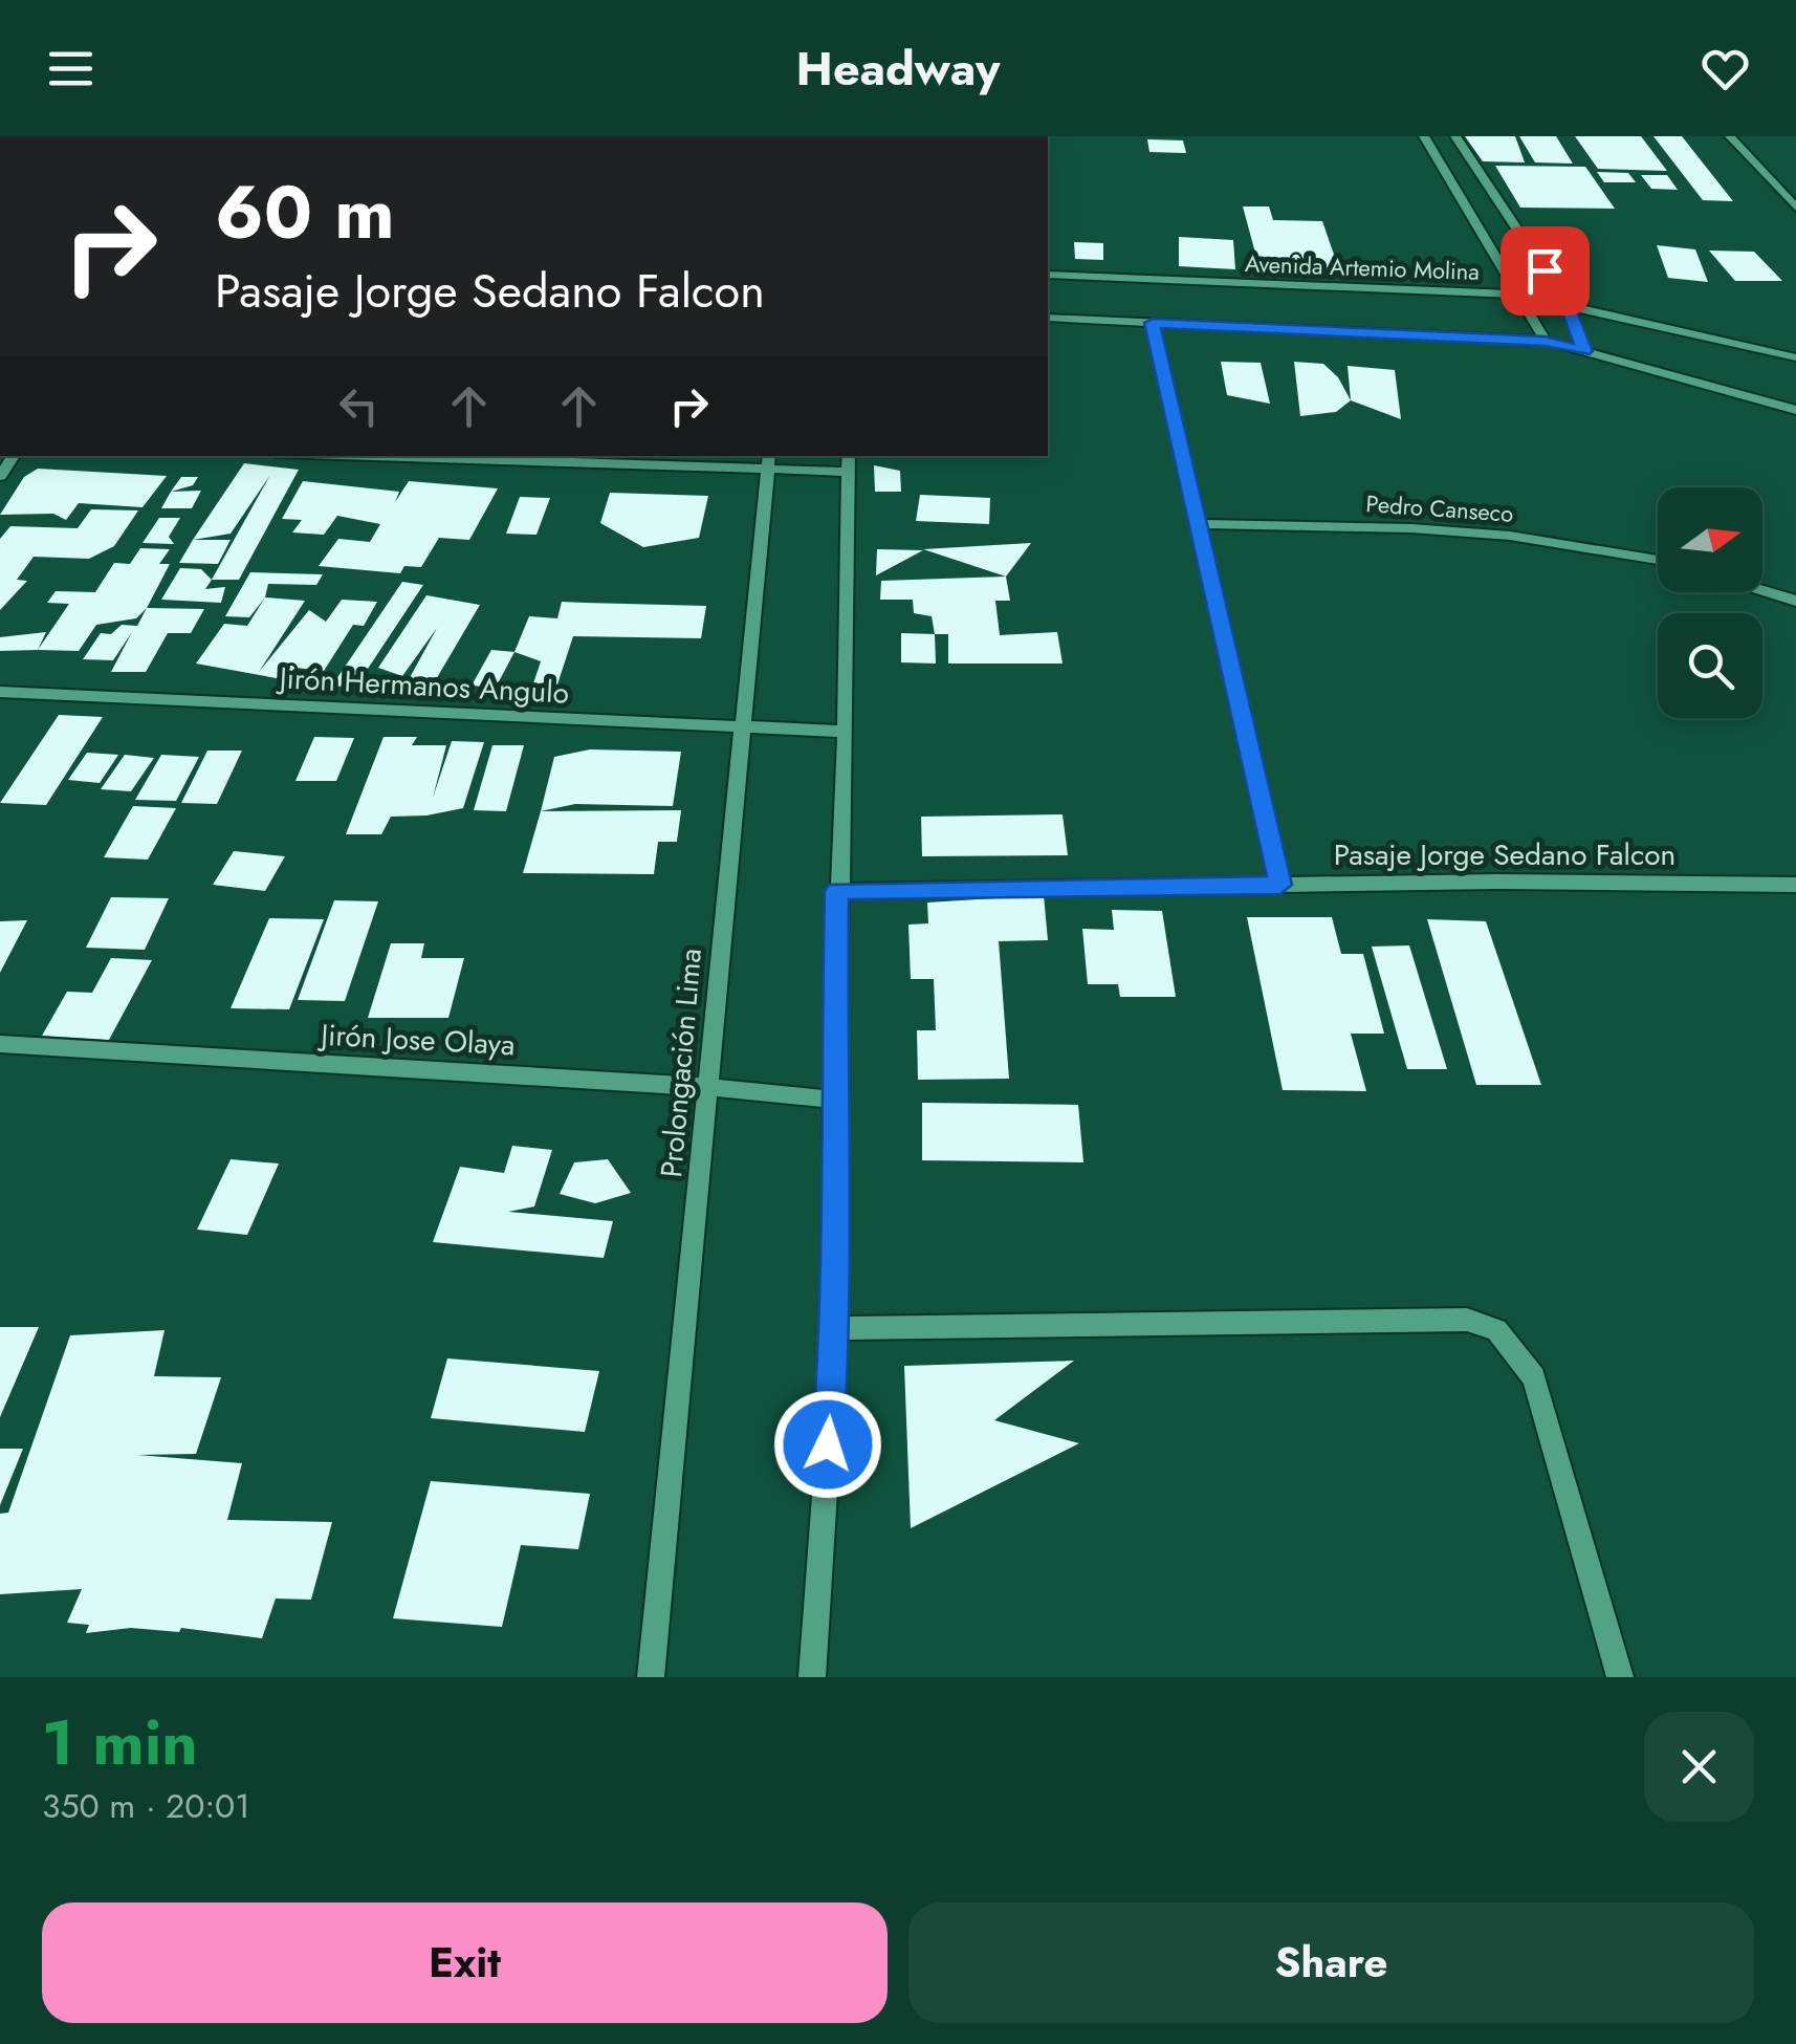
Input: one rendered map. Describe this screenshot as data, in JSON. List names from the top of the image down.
{
  "streets": {
    "street": [
      "Avenida Artemio Molina",
      "Pedro Canseco",
      "Jirón Hermanos Angulo",
      "Pasaje Jorge Sedano Falcon",
      "Jirón Jose Olaya",
      "Prolongación Lima"
    ]
  },
  "crossings": [
    ["Jirón Hermanos Angulo", "Prolongación Lima"],
    ["Jirón Jose Olaya", "Prolongación Lima"]
  ],
  "north": "right",
  "page": {
    "header": "Headway",
    "turn": ["60 m", "Pasaje Jorge Sedano Falcon"],
    "heading": ["1 min", "350 m · 20:01"],
    "buttons": ["Exit", "Share"]
  }
}
